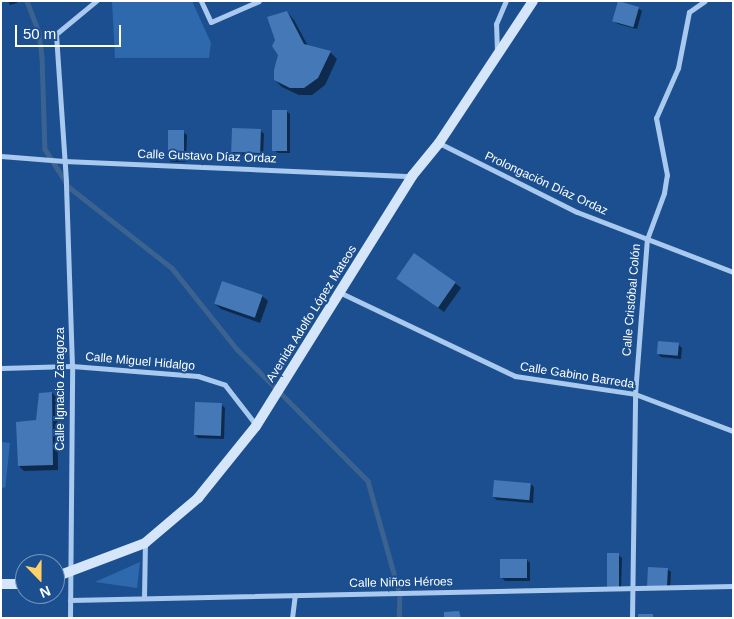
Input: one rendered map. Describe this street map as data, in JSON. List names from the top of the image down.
{
  "streets": {
    "main road": ["Avenida Adolfo López Mateos"],
    "street": [
      "Calle Gustavo Díaz Ordaz",
      "Prolongación Díaz Ordaz",
      "Calle Cristóbal Colón",
      "Calle Miguel Hidalgo",
      "Calle Gabino Barreda",
      "Calle Ignacio Zaragoza",
      "Calle Niños Héroes"
    ]
  },
  "crossings": [
    ["Calle Gustavo Díaz Ordaz", "Avenida Adolfo López Mateos"],
    ["Calle Gustavo Díaz Ordaz", "Calle Ignacio Zaragoza"],
    ["Prolongación Díaz Ordaz", "Calle Cristóbal Colón"],
    ["Prolongación Díaz Ordaz", "Avenida Adolfo López Mateos"],
    ["Calle Cristóbal Colón", "Calle Gabino Barreda"],
    ["Calle Cristóbal Colón", "Calle Niños Héroes"],
    ["Avenida Adolfo López Mateos", "Calle Miguel Hidalgo"],
    ["Avenida Adolfo López Mateos", "Calle Gabino Barreda"],
    ["Avenida Adolfo López Mateos", "Calle Ignacio Zaragoza"],
    ["Calle Miguel Hidalgo", "Calle Ignacio Zaragoza"],
    ["Calle Ignacio Zaragoza", "Calle Niños Héroes"]
  ],
  "scale_bar": "50 m",
  "north": "bottom"
}
